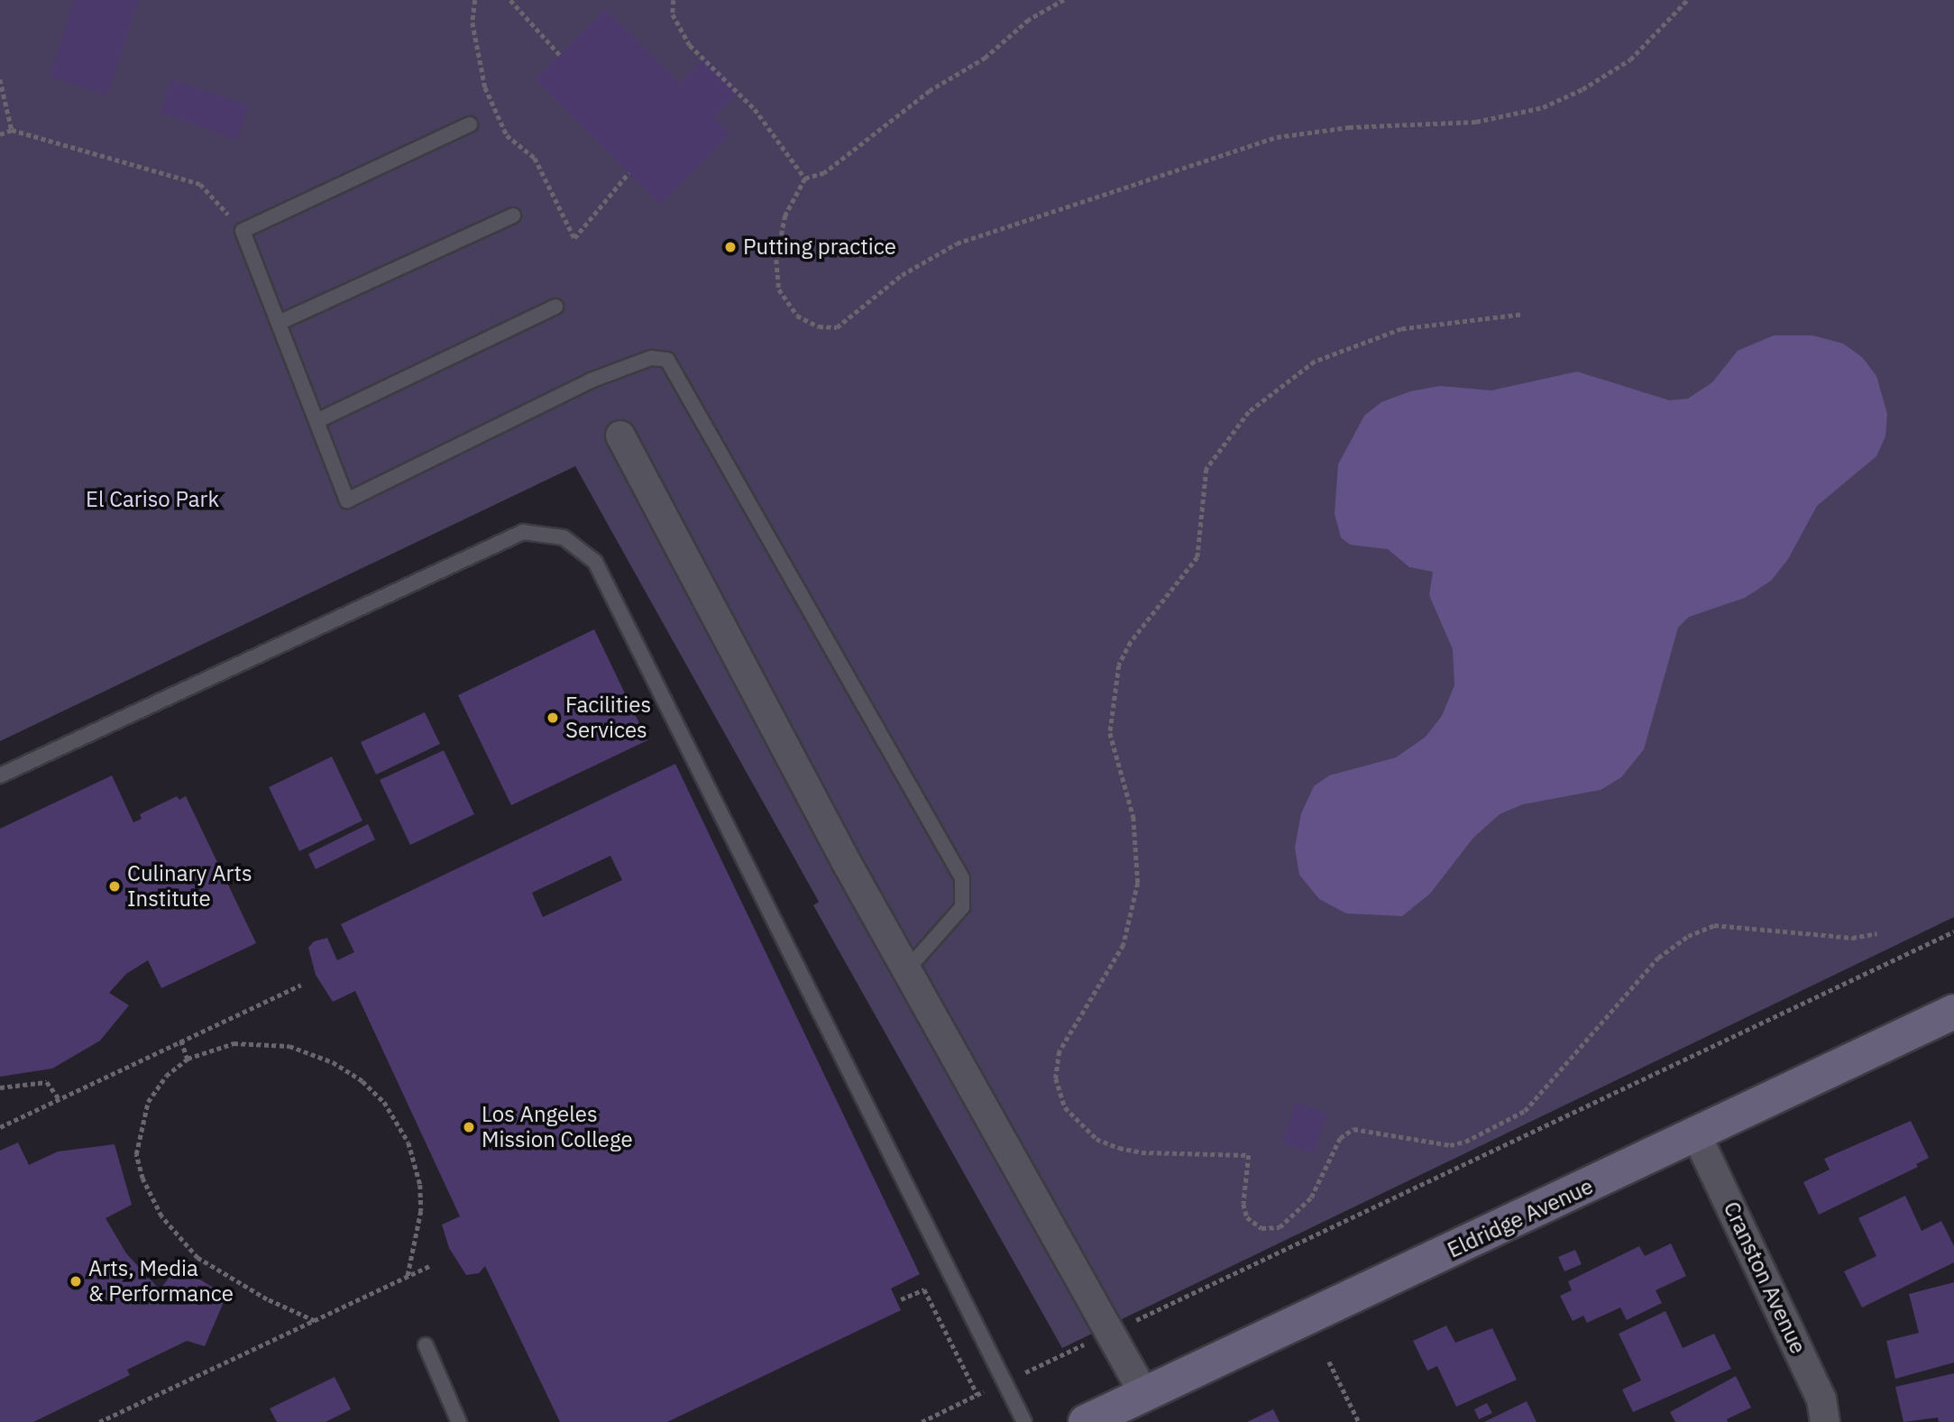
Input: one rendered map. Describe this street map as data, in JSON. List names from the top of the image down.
{
  "streets": {
    "street": ["Eldridge Avenue", "Cranston Avenue"]
  },
  "crossings": [
    ["Eldridge Avenue", "Cranston Avenue"]
  ],
  "parks": ["El Cariso Park"],
  "places": [
    "Putting practice",
    "Facilities Services",
    "Culinary Arts Institute",
    "Los Angeles Mission College",
    "Arts, Media & Performance"
  ]
}
